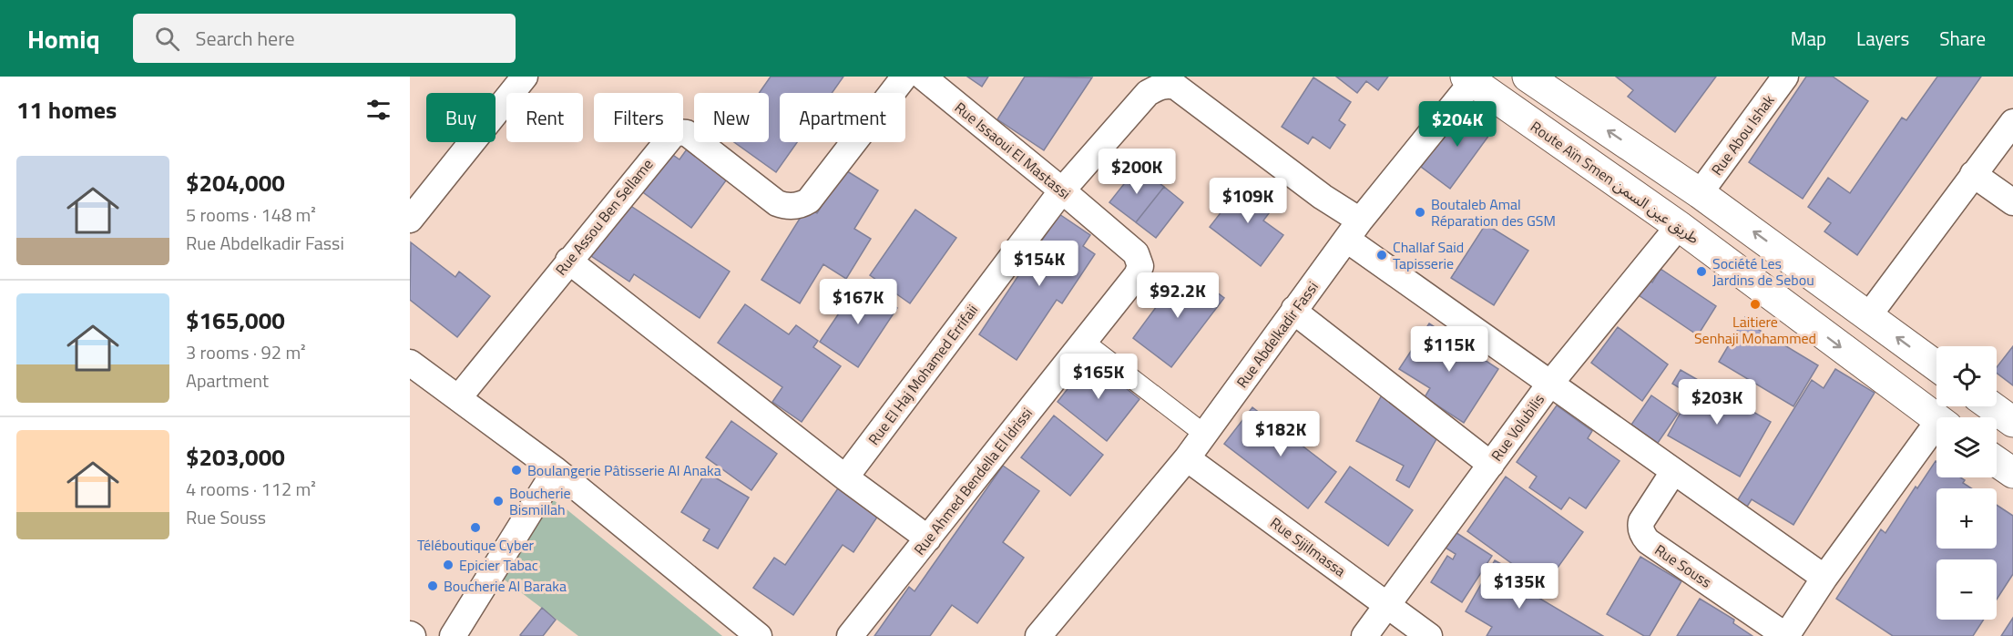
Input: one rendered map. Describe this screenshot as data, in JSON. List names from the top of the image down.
{
  "streets": {
    "main road": ["Route Aïn Smen طريق عين السمن"],
    "street": [
      "Rue Abou Ishak",
      "Rue Issaoui El Mastassi",
      "Rue Assou Ben Sellame",
      "Rue Abdelkadir Fassi",
      "Rue El Haj Mohamed Errifaii",
      "Rue Volubilis",
      "Rue Ahmed Bendella El Idrissi",
      "Rue Sijilmassa",
      "Rue Souss"
    ]
  },
  "crossings": [
    ["Rue Issaoui El Mastassi", "Rue El Haj Mohamed Errifaii"],
    ["Rue Issaoui El Mastassi", "Rue Ahmed Bendella El Idrissi"],
    ["Route Aïn Smen طريق عين السمن", "Rue Abdelkadir Fassi"],
    ["Route Aïn Smen طريق عين السمن", "Rue Volubilis"],
    ["Rue Abdelkadir Fassi", "Rue El Haj Mohamed Errifaii"],
    ["Rue Abdelkadir Fassi", "Rue Sijilmassa"],
    ["Rue Volubilis", "Rue Sijilmassa"]
  ],
  "places": [
    "Boutaleb Amal Réparation des GSM",
    "Challaf Said Tapisserie",
    "Société Les Jardins de Sebou",
    "Laitiere Senhaji Mohammed",
    "Boulangerie Pâtisserie Al Anaka",
    "Boucherie Bismillah",
    "Téléboutique Cyber",
    "Epicier Tabac",
    "Boucherie Al Baraka"
  ],
  "page": {
    "header": "Homiq",
    "search": "Search here",
    "nav": ["Map", "Layers", "Share"],
    "heading": "11 homes",
    "chip": [
      "Buy",
      "Rent",
      "Filters",
      "New",
      "Apartment"
    ],
    "price": [
      "$204K",
      "$200K",
      "$109K",
      "$154K",
      "$92.2K",
      "$167K",
      "$115K",
      "$165K",
      "$203K",
      "$182K",
      "$135K"
    ],
    "list": [
      {
        "name": "$204,000",
        "note": "5 rooms · 148 m² · Rue Abdelkadir Fassi"
      },
      {
        "name": "$165,000",
        "note": "3 rooms · 92 m² · Apartment"
      },
      {
        "name": "$203,000",
        "note": "4 rooms · 112 m² · Rue Souss"
      }
    ],
    "map_buttons": ["+", "−"]
  }
}
